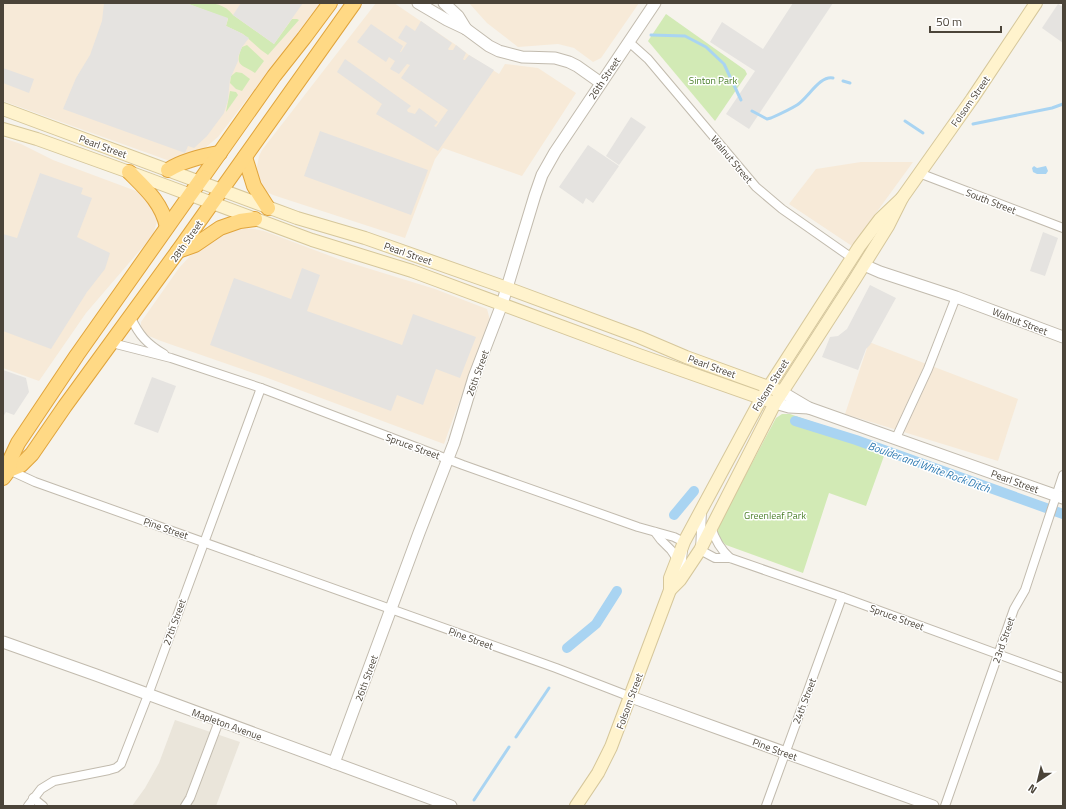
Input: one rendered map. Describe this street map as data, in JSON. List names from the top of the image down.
{
  "streets": {
    "highway": ["28th Street"],
    "main road": ["Folsom Street", "Pearl Street"],
    "street": [
      "26th Street",
      "Walnut Street",
      "South Street",
      "Spruce Street",
      "Pine Street",
      "27th Street",
      "23rd Street",
      "24th Street",
      "Mapleton Avenue"
    ]
  },
  "crossings": [
    ["26th Street", "Pearl Street"],
    ["26th Street", "Walnut Street"],
    ["26th Street", "Spruce Street"],
    ["26th Street", "Pine Street"],
    ["26th Street", "Mapleton Avenue"],
    ["Folsom Street", "Pearl Street"],
    ["Folsom Street", "Walnut Street"],
    ["Folsom Street", "South Street"],
    ["Folsom Street", "Spruce Street"],
    ["Folsom Street", "Pine Street"],
    ["Pearl Street", "28th Street"],
    ["Pearl Street", "23rd Street"],
    ["28th Street", "Spruce Street"],
    ["28th Street", "Pine Street"],
    ["Spruce Street", "27th Street"],
    ["Spruce Street", "23rd Street"],
    ["Spruce Street", "24th Street"],
    ["Pine Street", "27th Street"],
    ["Pine Street", "24th Street"],
    ["27th Street", "Mapleton Avenue"]
  ],
  "water": ["Boulder and White Rock Ditch"],
  "parks": ["Sinton Park", "Greenleaf Park"],
  "scale_bar": "50 m",
  "north": "bottom left"
}
